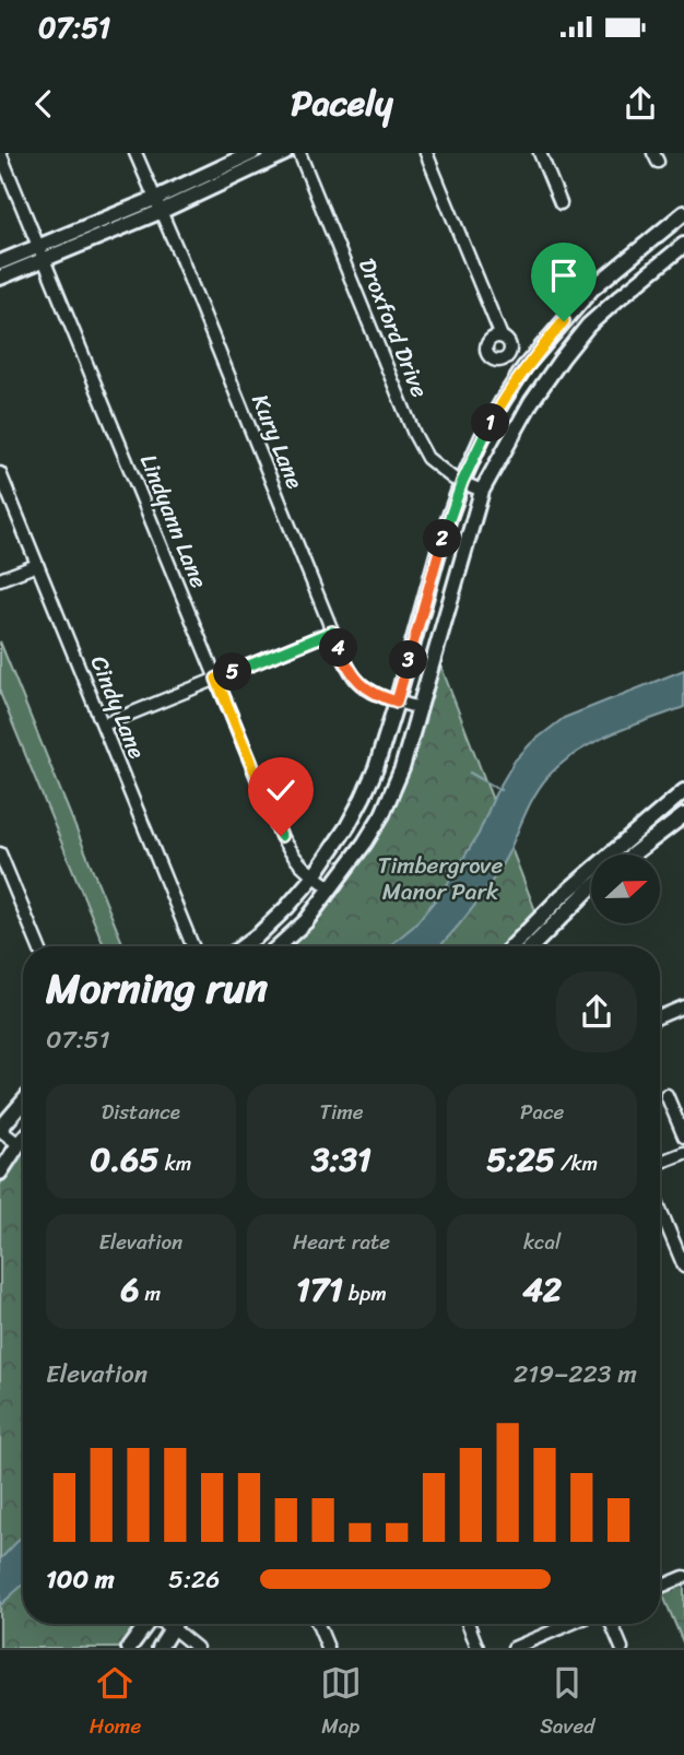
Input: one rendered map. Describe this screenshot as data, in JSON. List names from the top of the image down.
{
  "streets": {
    "street": [
      "Droxford Drive",
      "Kury Lane",
      "Lindyann Lane",
      "Cindy Lane"
    ]
  },
  "parks": ["Timbergrove Manor Park"],
  "north": "right",
  "page": {
    "status": "07:51",
    "header": "Pacely",
    "pins": [
      "1",
      "2",
      "4",
      "3",
      "5"
    ],
    "heading": ["Morning run", "07:51"],
    "stats": [
      ["Distance", "0.65 km"],
      ["Time", "3:31"],
      ["Pace", "5:25 /km"],
      ["Elevation", "6 m"],
      ["Heart rate", "171 bpm"],
      ["kcal", "42"]
    ],
    "chart": ["Elevation", "219–223 m"],
    "list": [
      {
        "name": "100 m",
        "note": "5:26"
      }
    ],
    "tabs": ["Home", "Map", "Saved"]
  }
}
